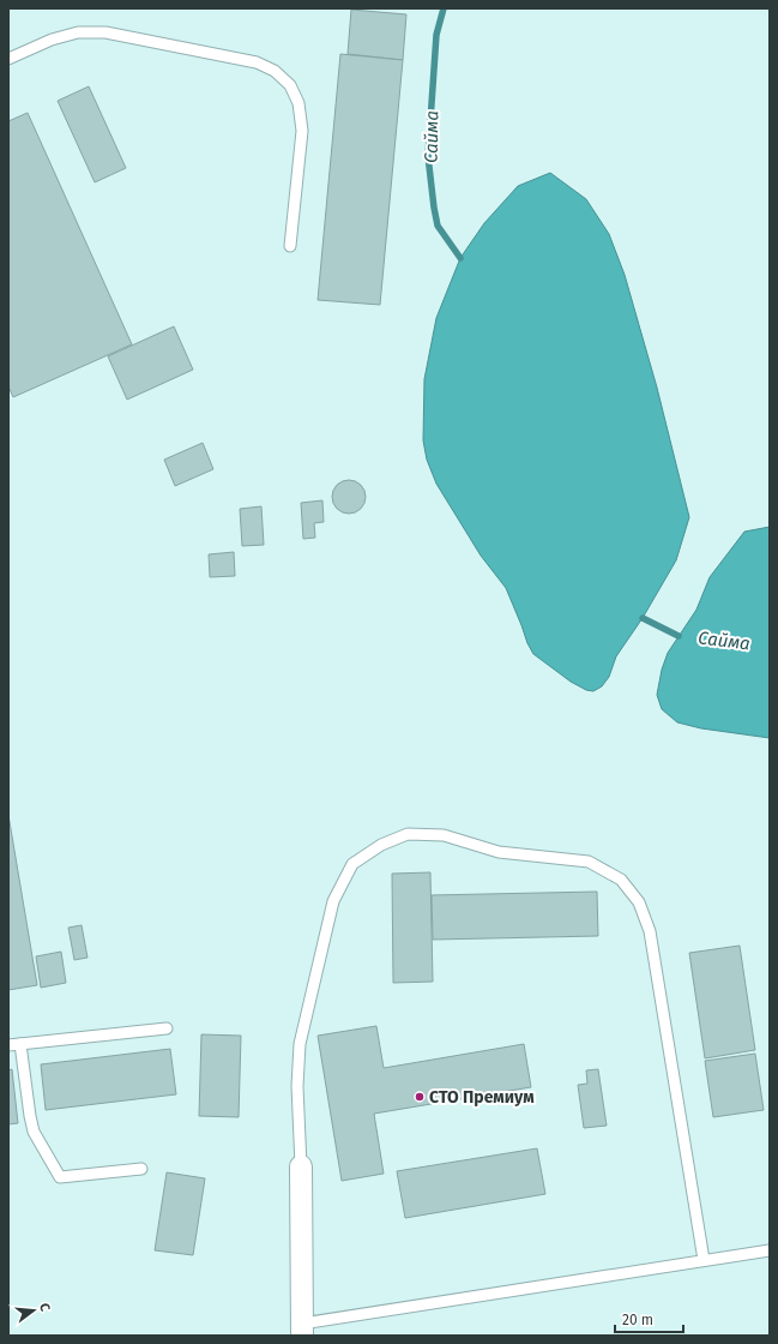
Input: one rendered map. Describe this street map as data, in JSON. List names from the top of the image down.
{
  "water": ["Сайма"],
  "places": ["СТО Премиум"],
  "scale_bar": "20 m",
  "north": "right"
}
